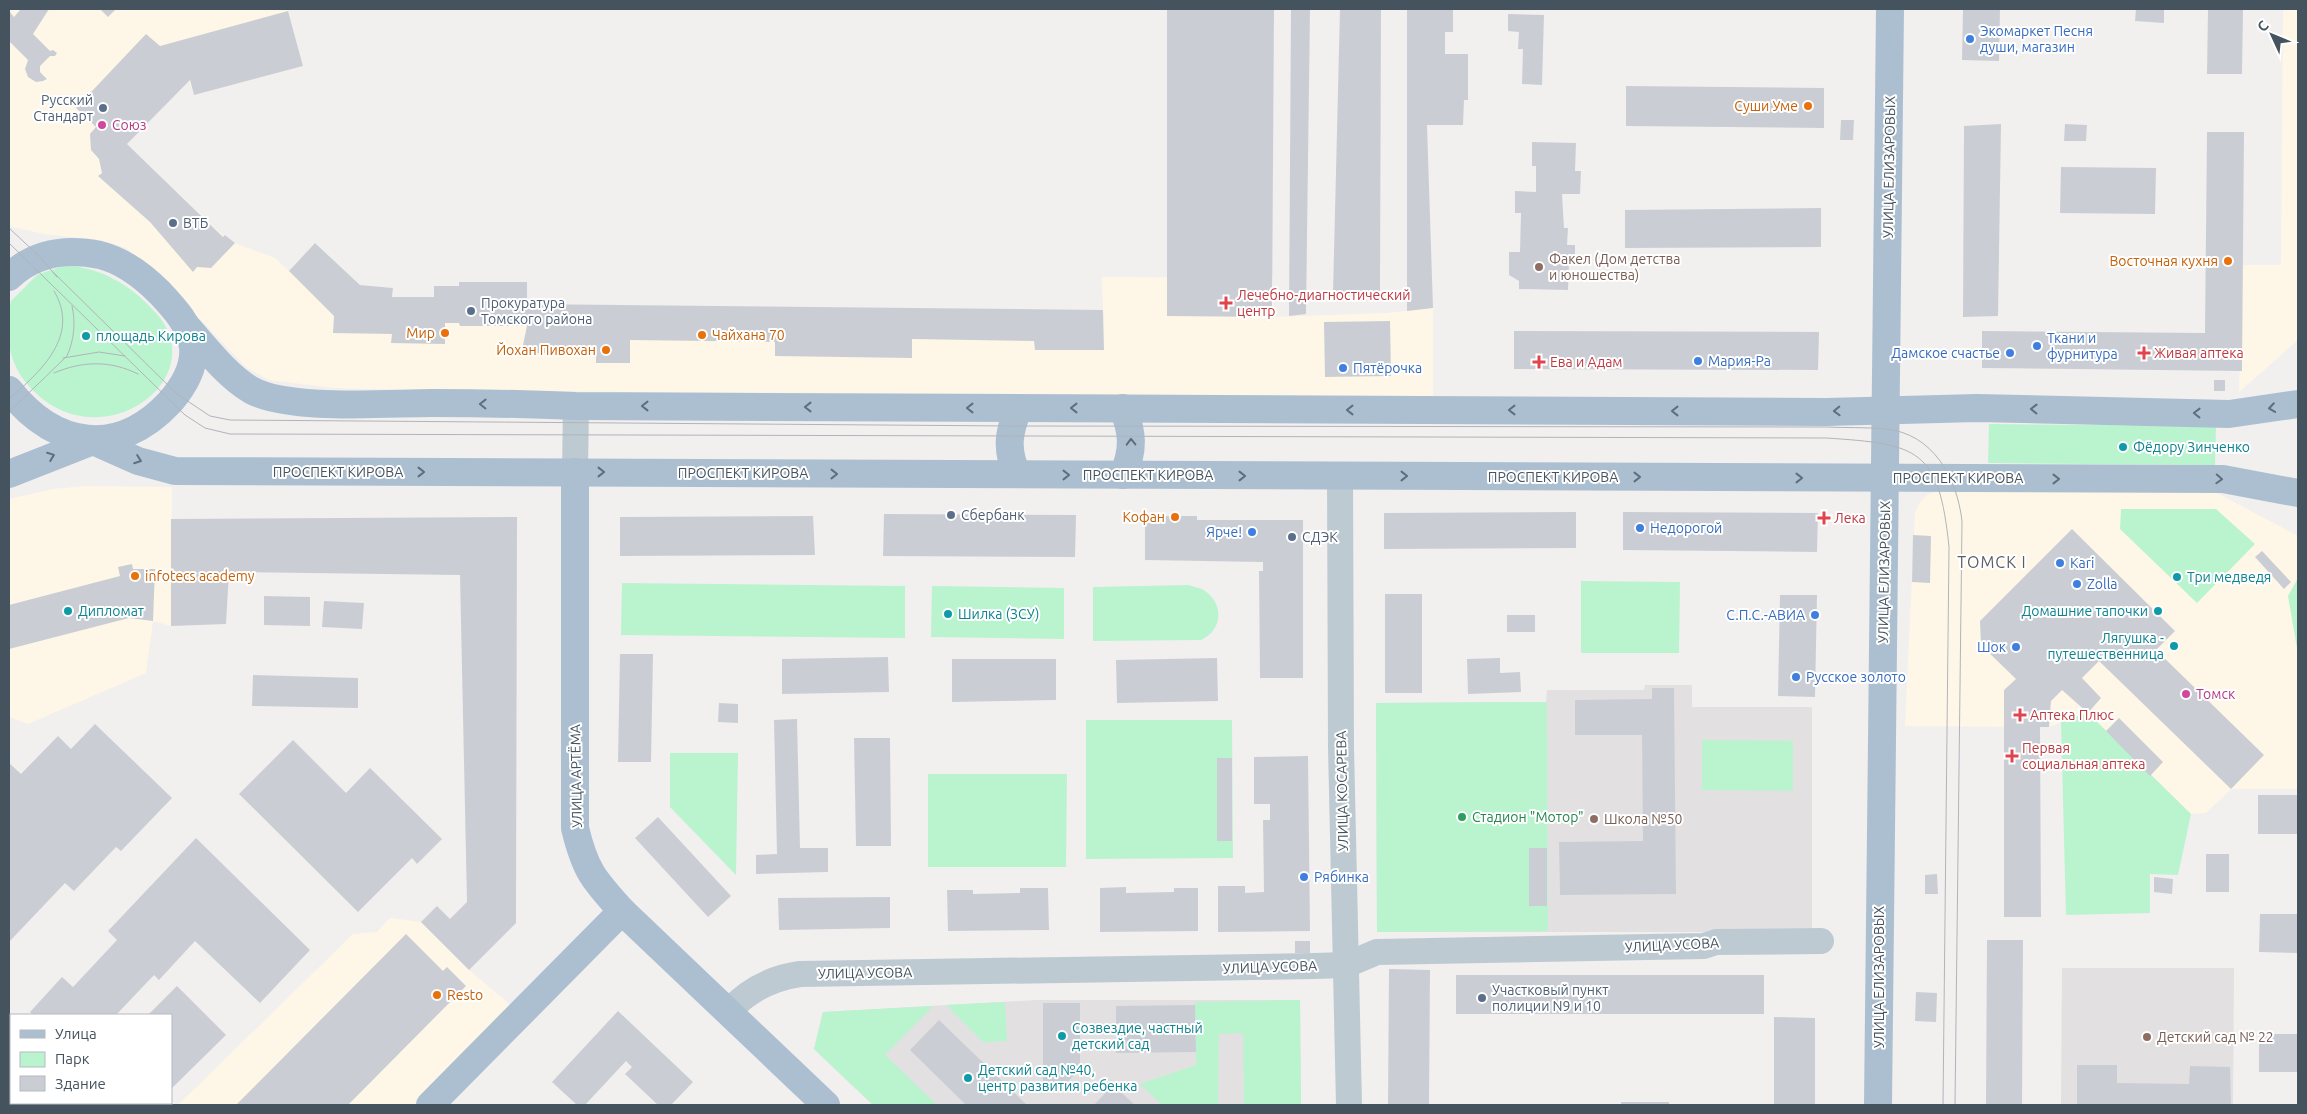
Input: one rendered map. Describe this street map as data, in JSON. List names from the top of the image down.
{
  "streets": {
    "main road": ["УЛИЦА ЕЛИЗАРОВЫХ", "ПРОСПЕКТ КИРОВА", "УЛИЦА АРТЁМА"],
    "street": ["УЛИЦА КОСАРЕВА", "УЛИЦА УСОВА"]
  },
  "crossings": [
    ["УЛИЦА ЕЛИЗАРОВЫХ", "ПРОСПЕКТ КИРОВА"],
    ["ПРОСПЕКТ КИРОВА", "УЛИЦА АРТЁМА"],
    ["ПРОСПЕКТ КИРОВА", "УЛИЦА КОСАРЕВА"],
    ["УЛИЦА АРТЁМА", "УЛИЦА УСОВА"],
    ["УЛИЦА КОСАРЕВА", "УЛИЦА УСОВА"]
  ],
  "districts": ["ТОМСК I"],
  "places": {
    "other": [
      "Экомаркет Песня души, магазин",
      "Суши Уме",
      "Русский Стандарт",
      "Союз",
      "ВТБ",
      "Восточная кухня",
      "Факел (Дом детства и юношества)",
      "Прокуратура Томского района",
      "Мир",
      "Чайхана 70",
      "площадь Кирова",
      "Ткани и фурнитура",
      "Йохан Пивохан",
      "Дамское счастье",
      "Мария-Ра",
      "Пятёрочка",
      "Фёдору Зинченко",
      "Сбербанк",
      "Кофан",
      "Недорогой",
      "Ярче!",
      "СДЭК",
      "Kari",
      "infotecs academy",
      "Три медведя",
      "Zolla",
      "Дипломат",
      "Домашние тапочки",
      "Шилка (ЗСУ)",
      "С.П.С.-АВИА",
      "Лягушка - путешественница",
      "Шок",
      "Русское золото",
      "Томск",
      "Стадион \"Мотор\"",
      "Школа №50",
      "Рябинка",
      "Resto",
      "Участковый пункт полиции N9 и 10",
      "Созвездие, частный детский сад",
      "Детский сад № 22",
      "Детский сад №40, центр развития ребенка"
    ],
    "health": [
      "Лечебно-диагностический центр",
      "Живая аптека",
      "Ева и Адам",
      "Лека",
      "Аптека Плюс",
      "Первая социальная аптека"
    ]
  },
  "legend": ["Улица", "Парк", "Здание"],
  "north": "top left"
}
